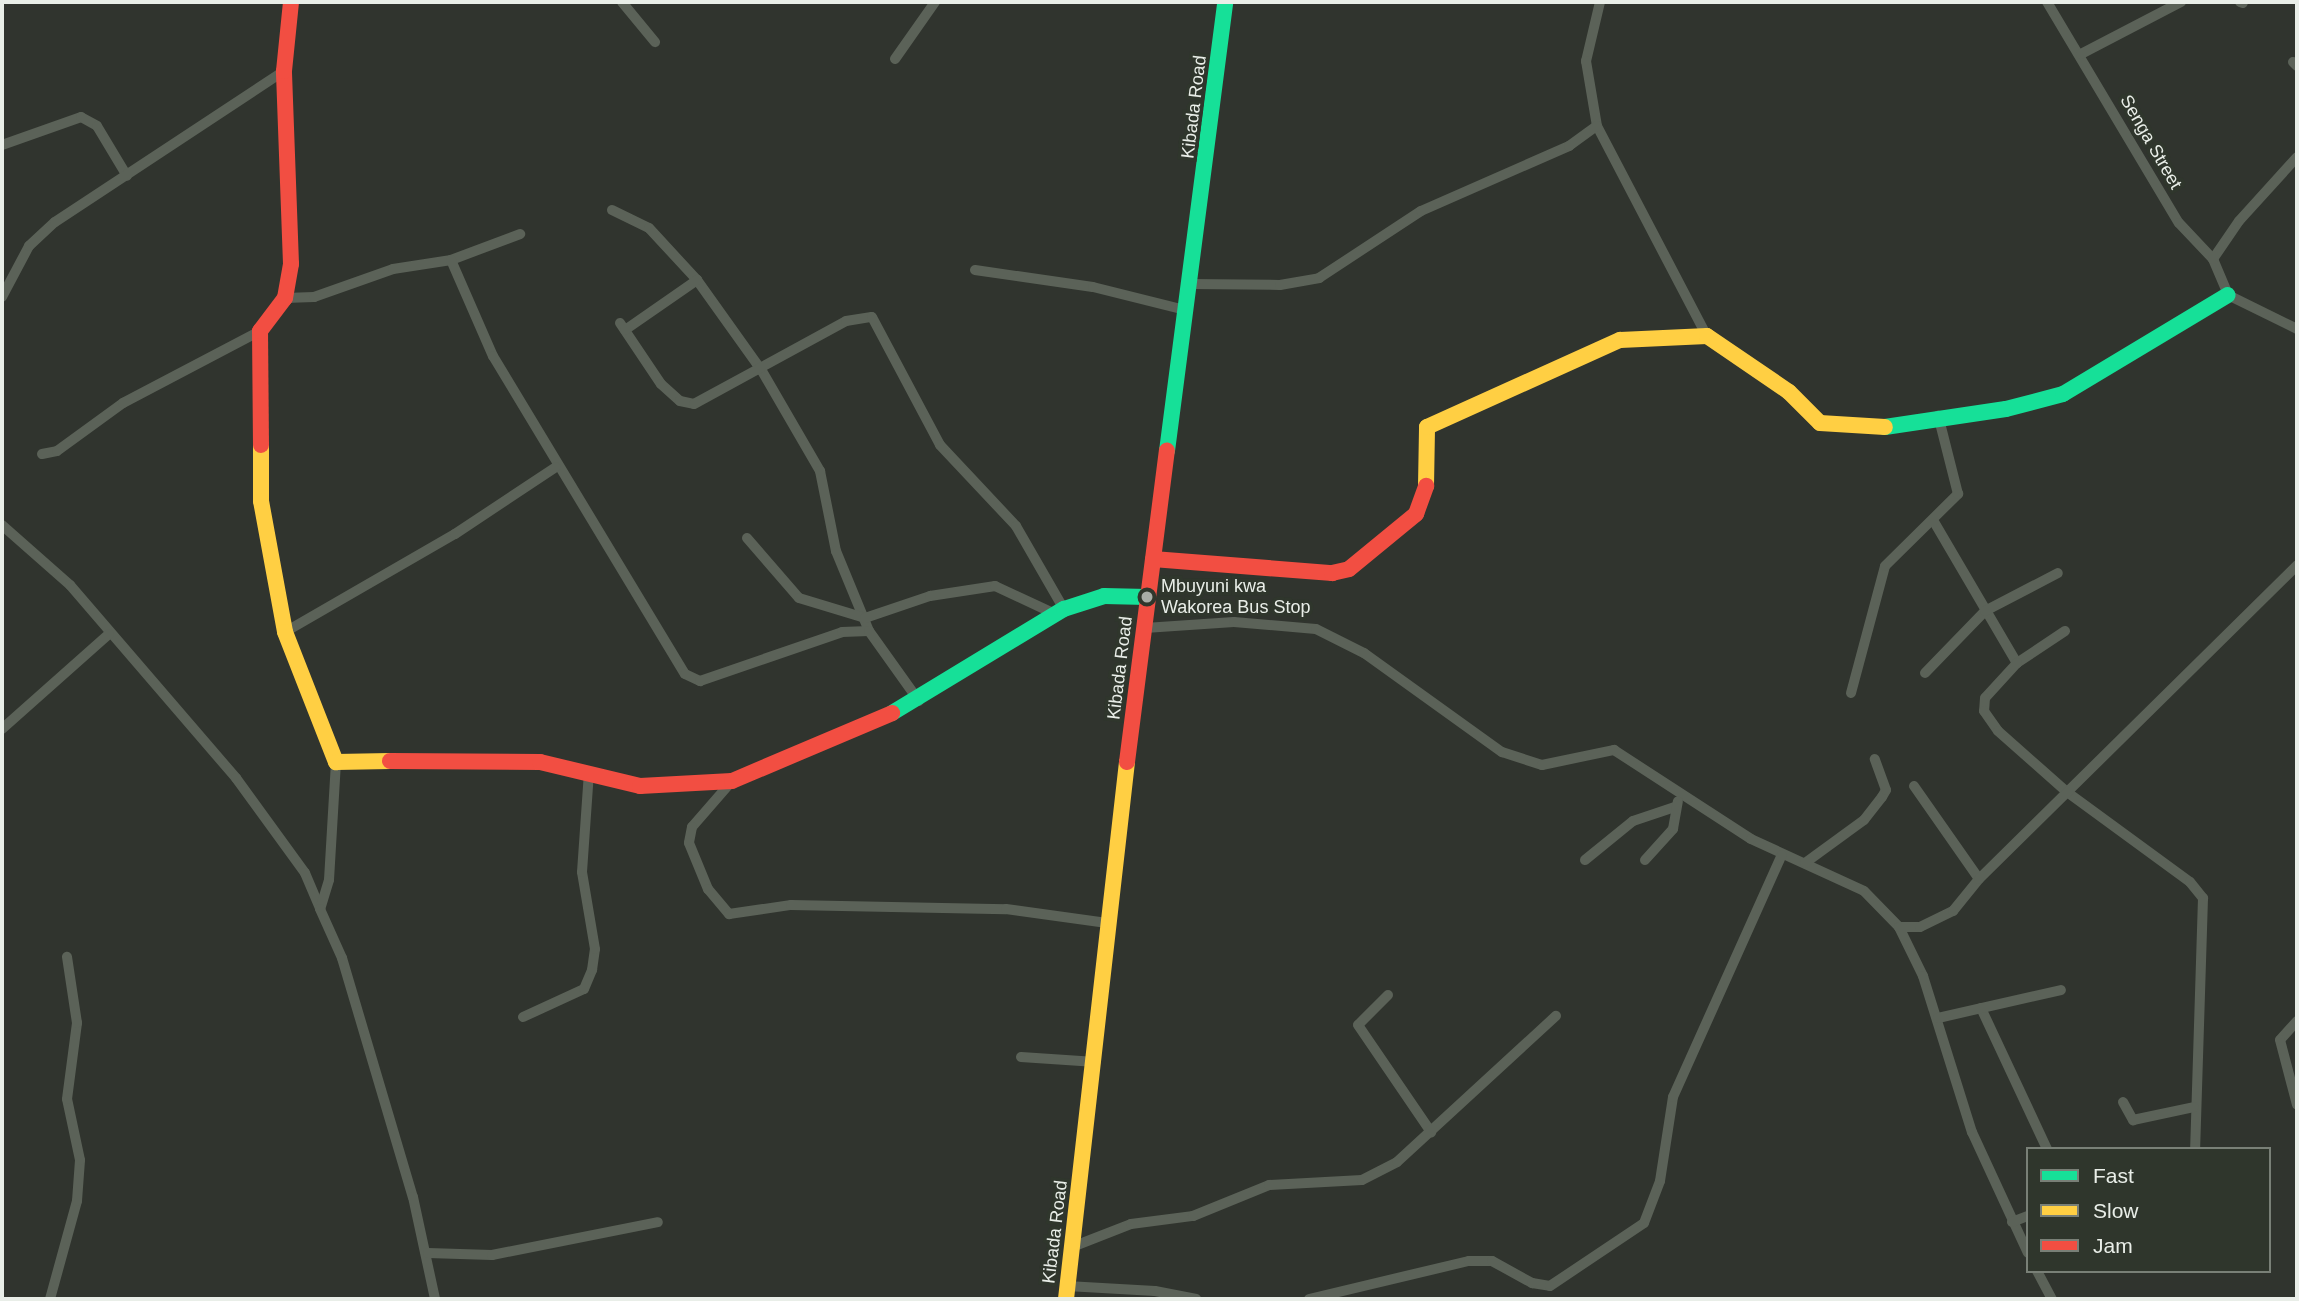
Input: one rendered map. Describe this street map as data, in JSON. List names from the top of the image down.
{
  "streets": {
    "street": ["Kibada Road", "Senga Street"]
  },
  "places": ["Mbuyuni kwa Wakorea Bus Stop"],
  "legend": ["Fast", "Slow", "Jam"]
}
